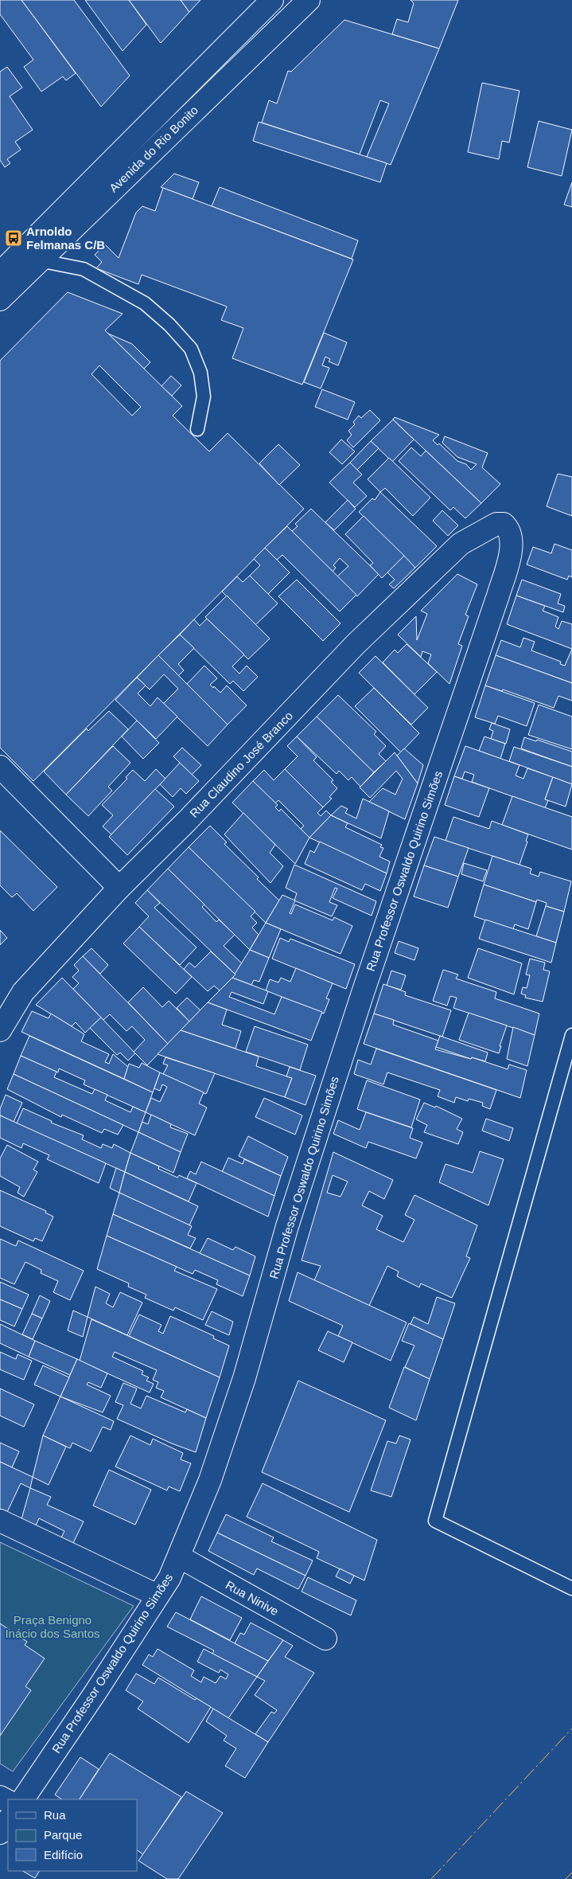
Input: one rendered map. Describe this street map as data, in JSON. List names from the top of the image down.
{
  "streets": {
    "street": [
      "Avenida do Rio Bonito",
      "Rua Claudino José Branco",
      "Rua Professor Oswaldo Quirino Simões",
      "Rua Ninive"
    ]
  },
  "crossings": [
    ["Rua Claudino José Branco", "Rua Professor Oswaldo Quirino Simões"],
    ["Rua Professor Oswaldo Quirino Simões", "Rua Ninive"]
  ],
  "parks": ["Praça Benigno Inácio dos Santos"],
  "places": {
    "bus stop": ["Arnoldo Felmanas C/B"]
  },
  "legend": ["Rua", "Parque", "Edifício"]
}
